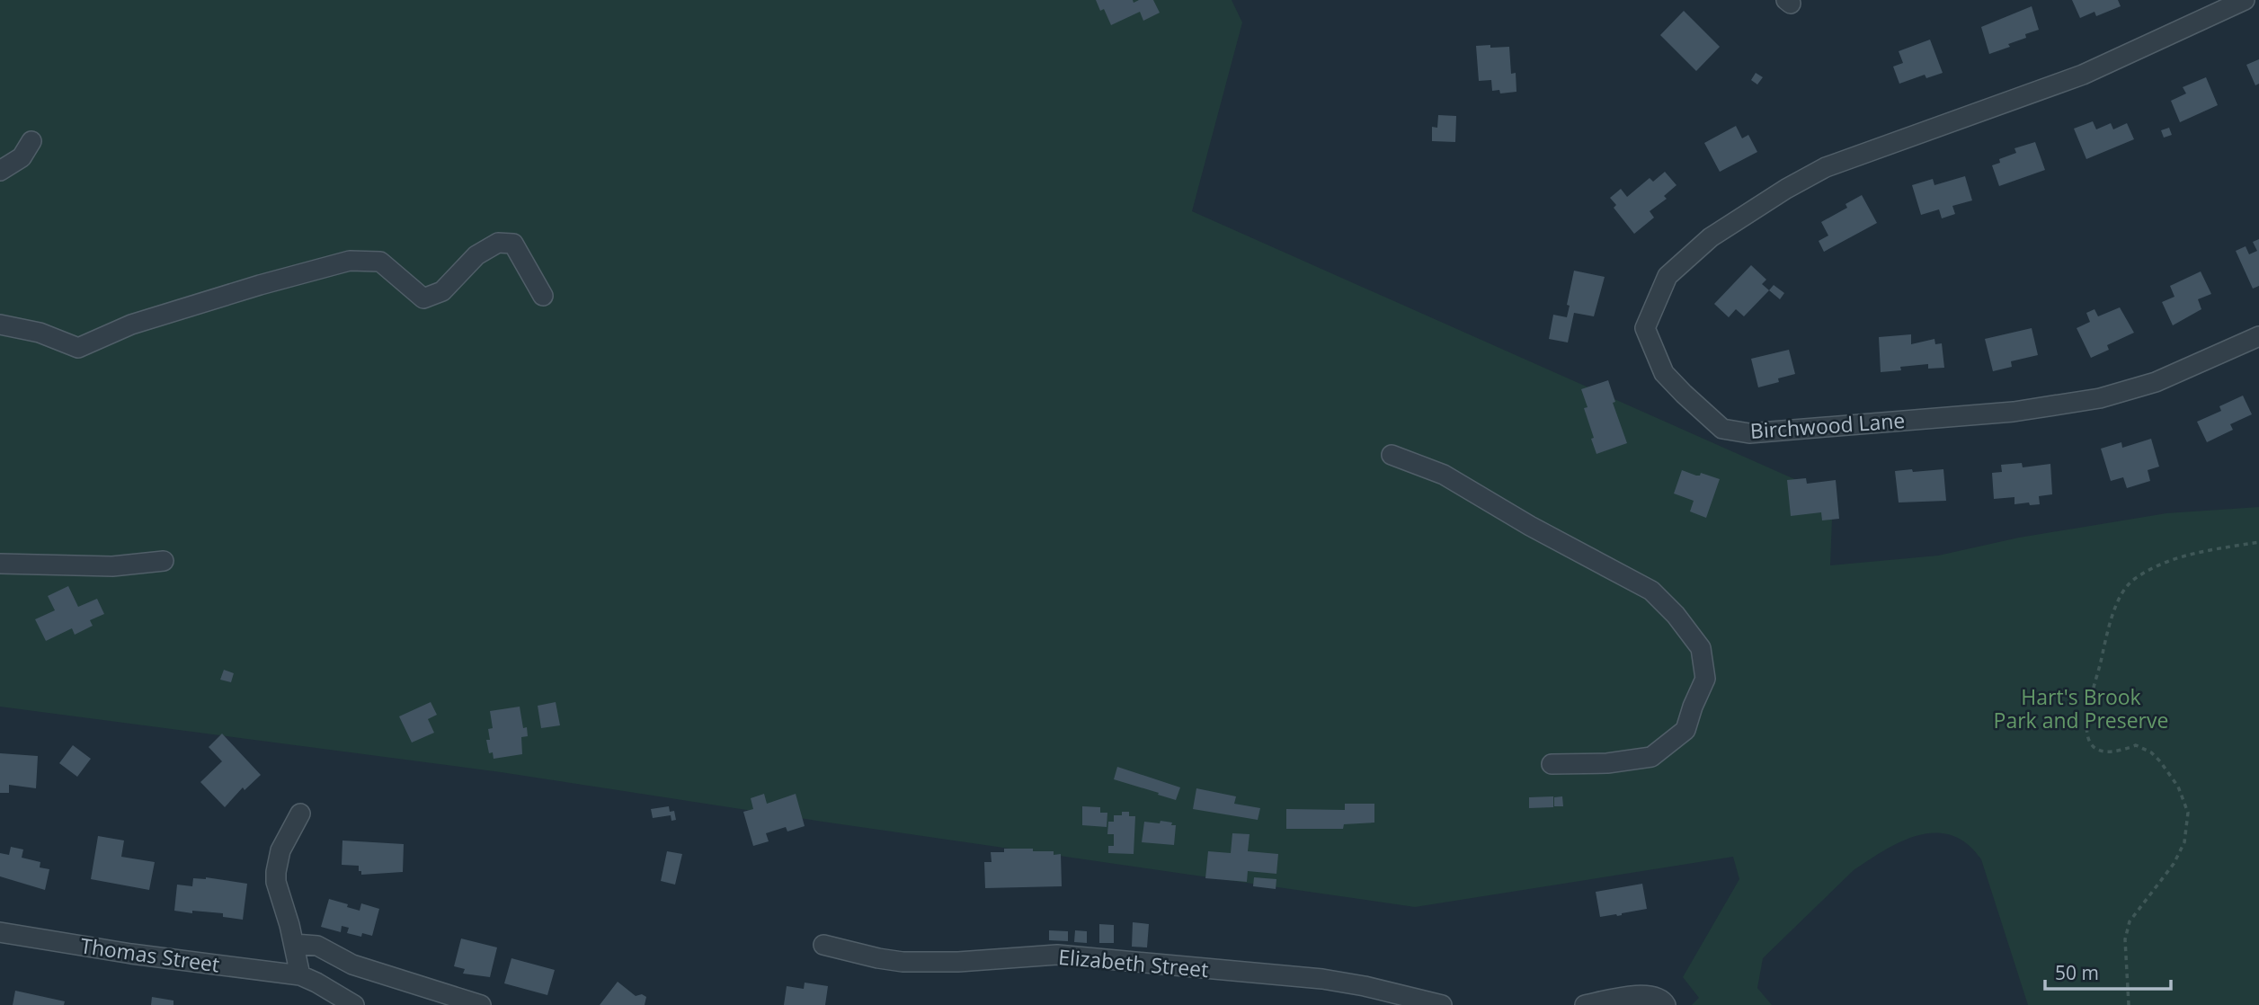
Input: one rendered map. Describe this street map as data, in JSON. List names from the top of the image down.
{
  "streets": {
    "street": ["Birchwood Lane", "Thomas Street", "Elizabeth Street"]
  },
  "parks": ["Hart's Brook Park and Preserve"],
  "scale_bar": "50 m"
}
